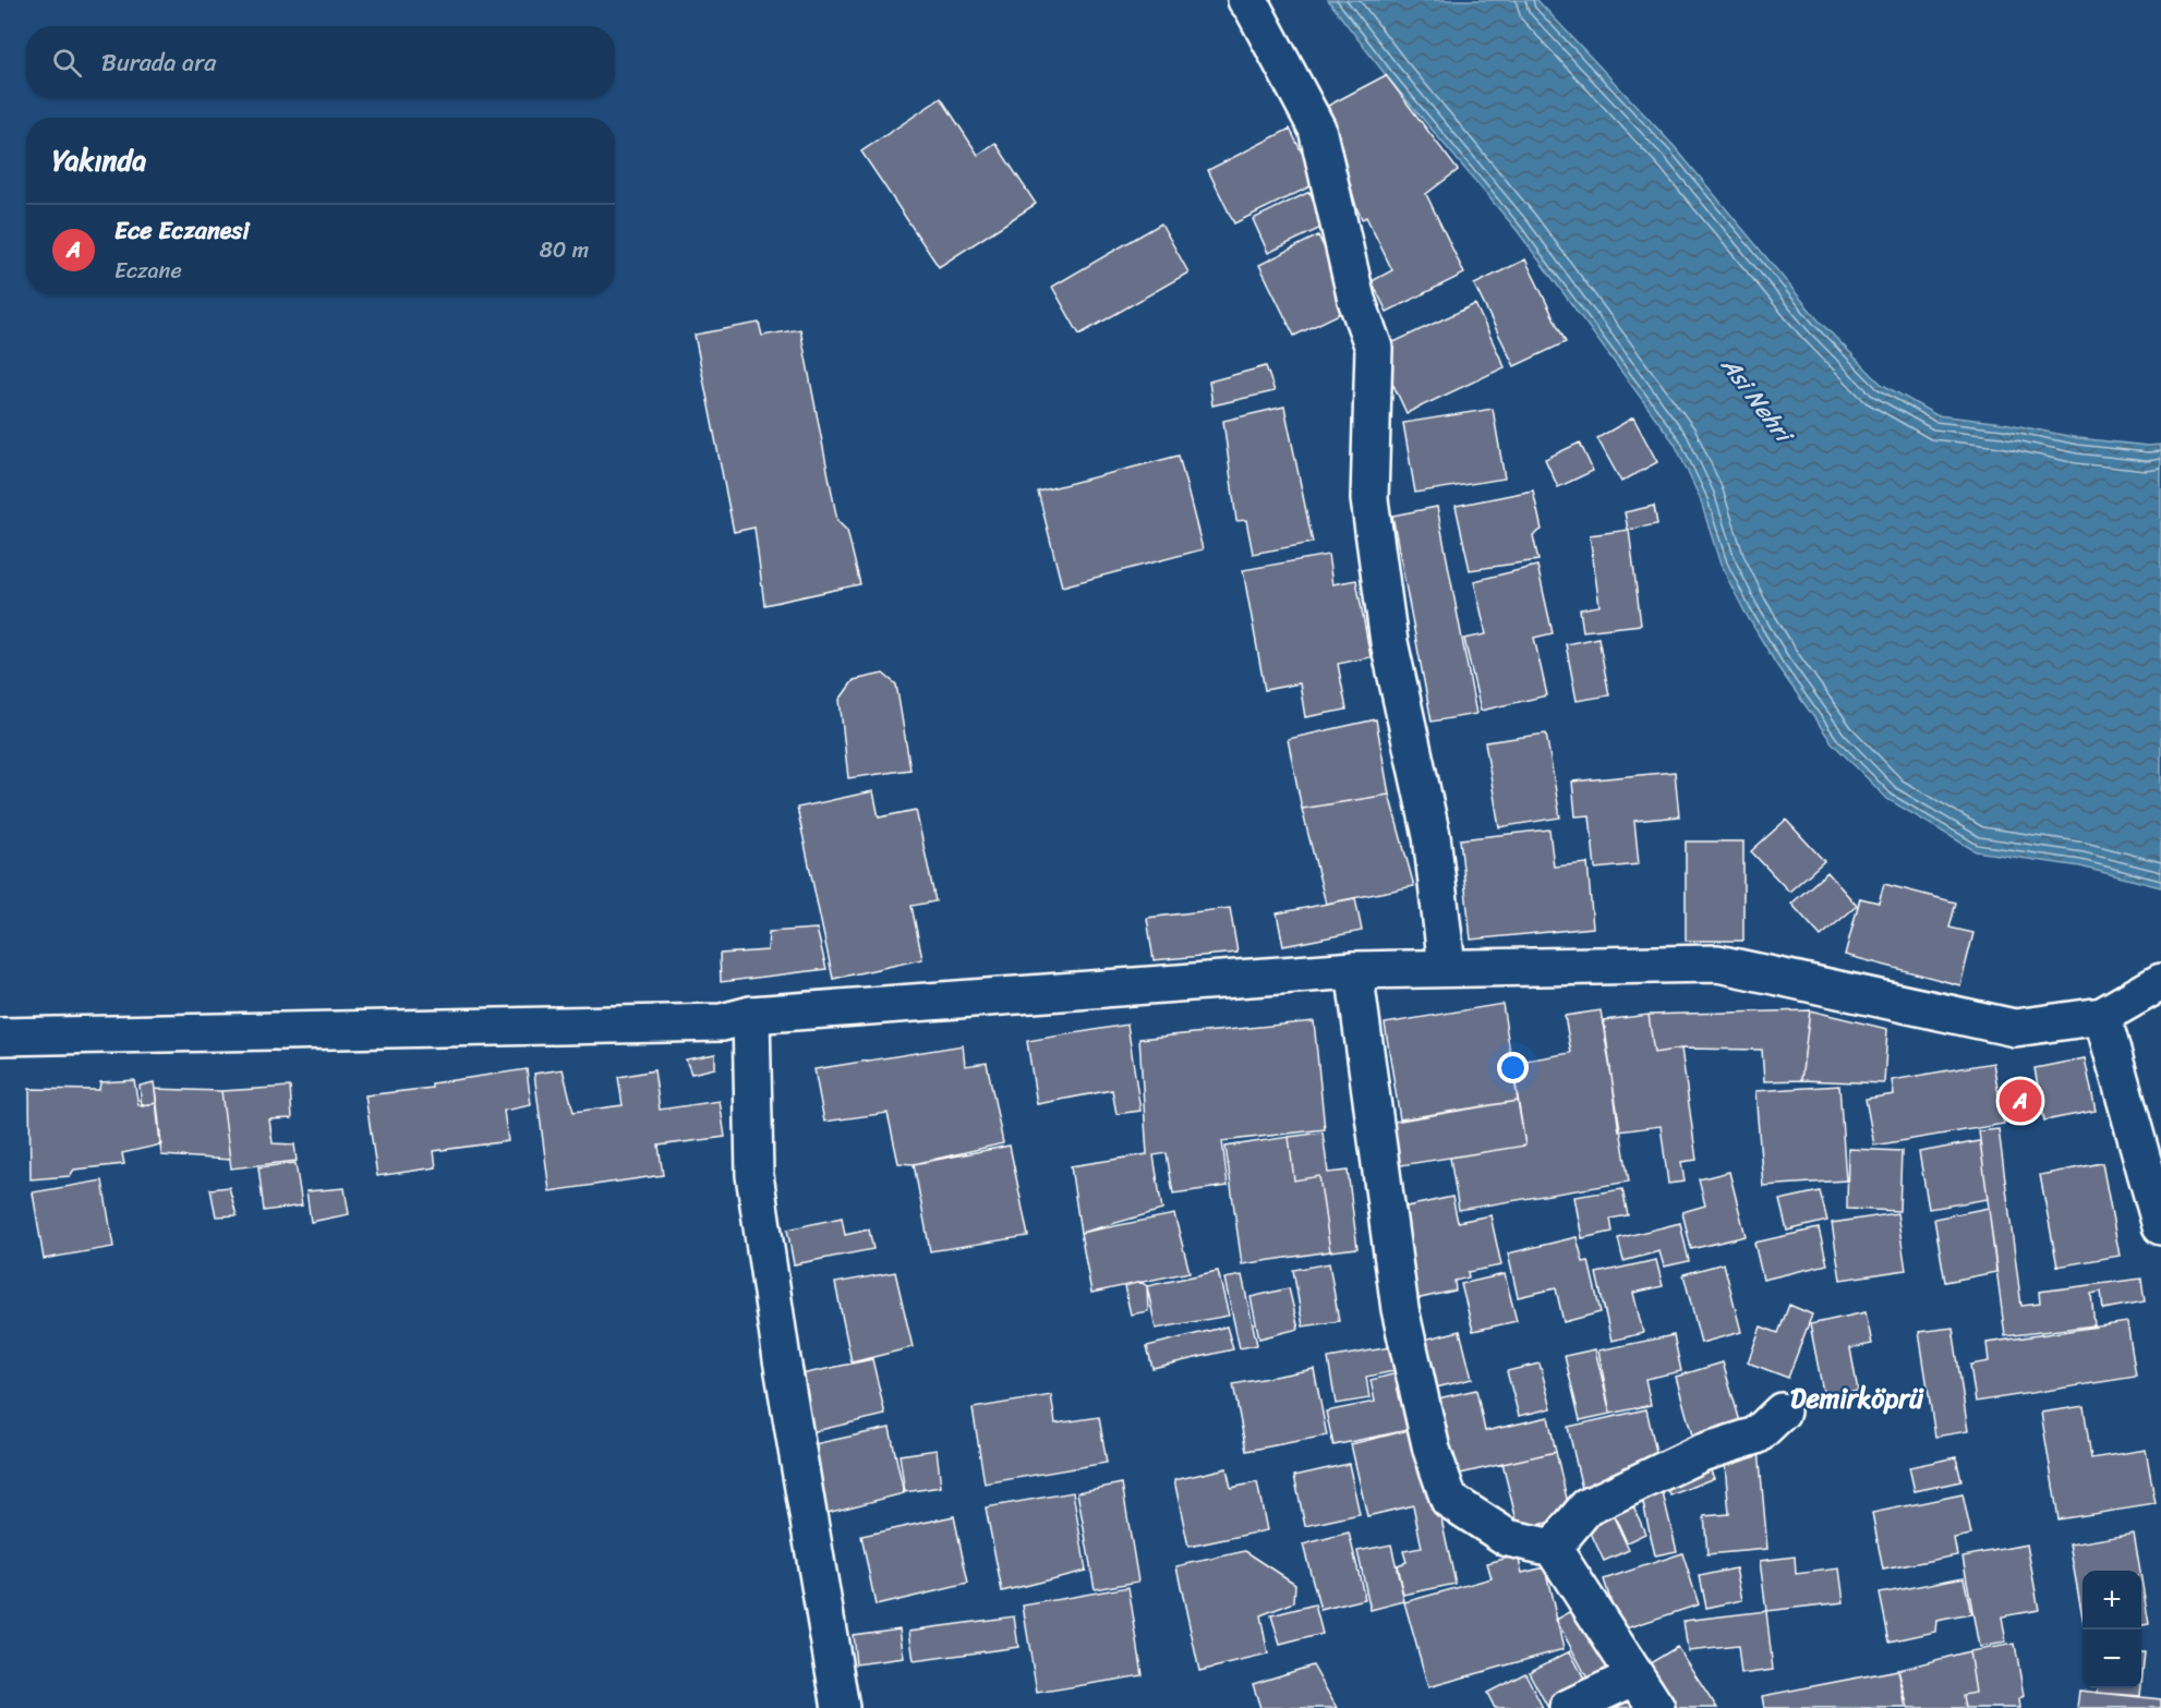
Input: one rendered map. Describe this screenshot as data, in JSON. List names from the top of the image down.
{
  "districts": ["Demirköprü"],
  "water": ["Asi Nehri"],
  "page": {
    "search": "Burada ara",
    "heading": "Yakında",
    "list": [
      {
        "mark": "A",
        "name": "Ece Eczanesi",
        "note": "Eczane",
        "value": "80 m"
      }
    ],
    "pins": "A",
    "map_buttons": ["+", "−"]
  }
}
